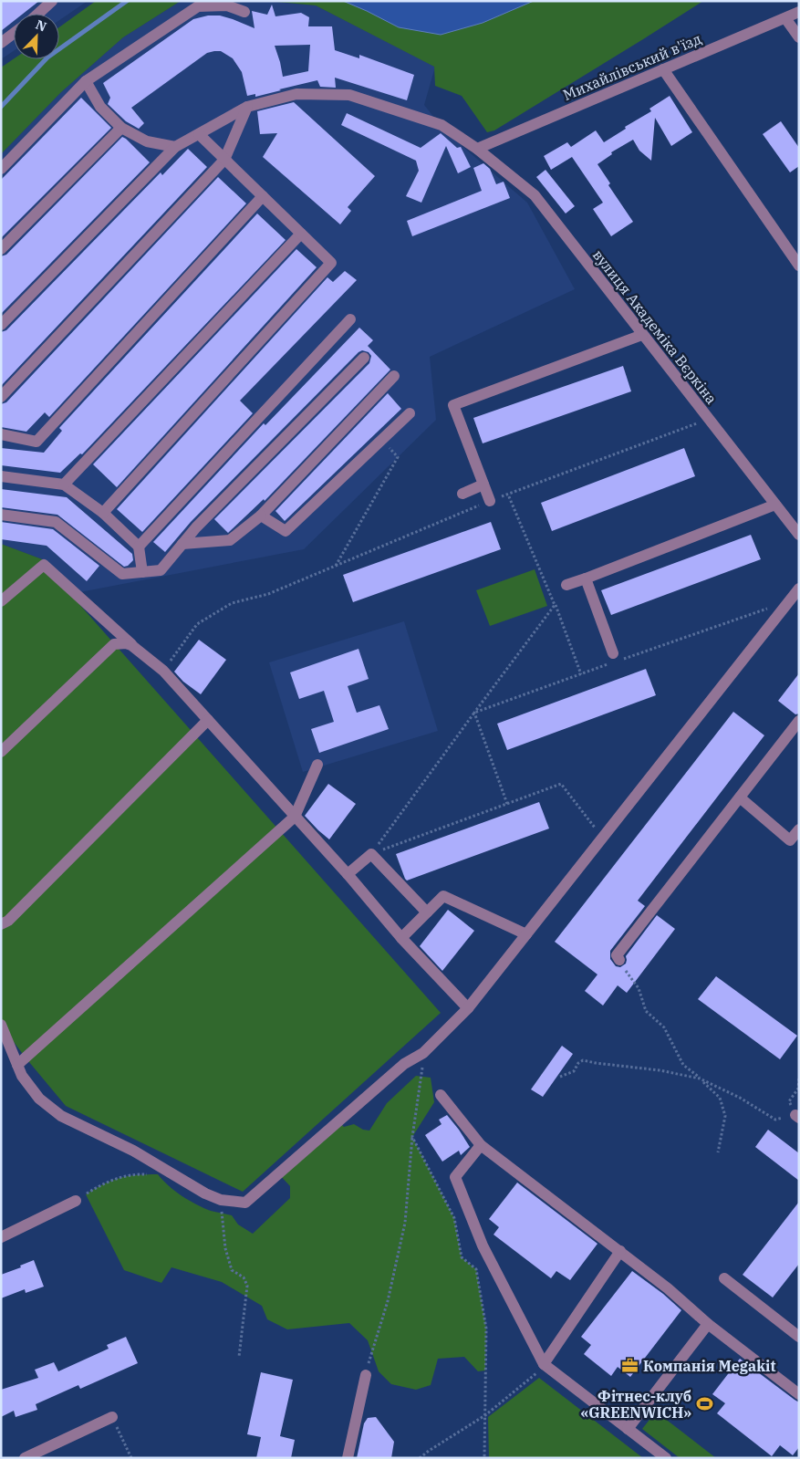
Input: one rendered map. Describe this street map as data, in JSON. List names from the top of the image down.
{
  "streets": {
    "street": ["Михайлівський в'їзд", "вулиця Академіка Вєркіна"]
  },
  "crossings": [
    ["Михайлівський в'їзд", "вулиця Академіка Вєркіна"]
  ],
  "places": {
    "office": ["Компанія Megakit"],
    "sports": ["Фітнес-клуб «GREENWICH»"]
  },
  "north": "top right"
}
